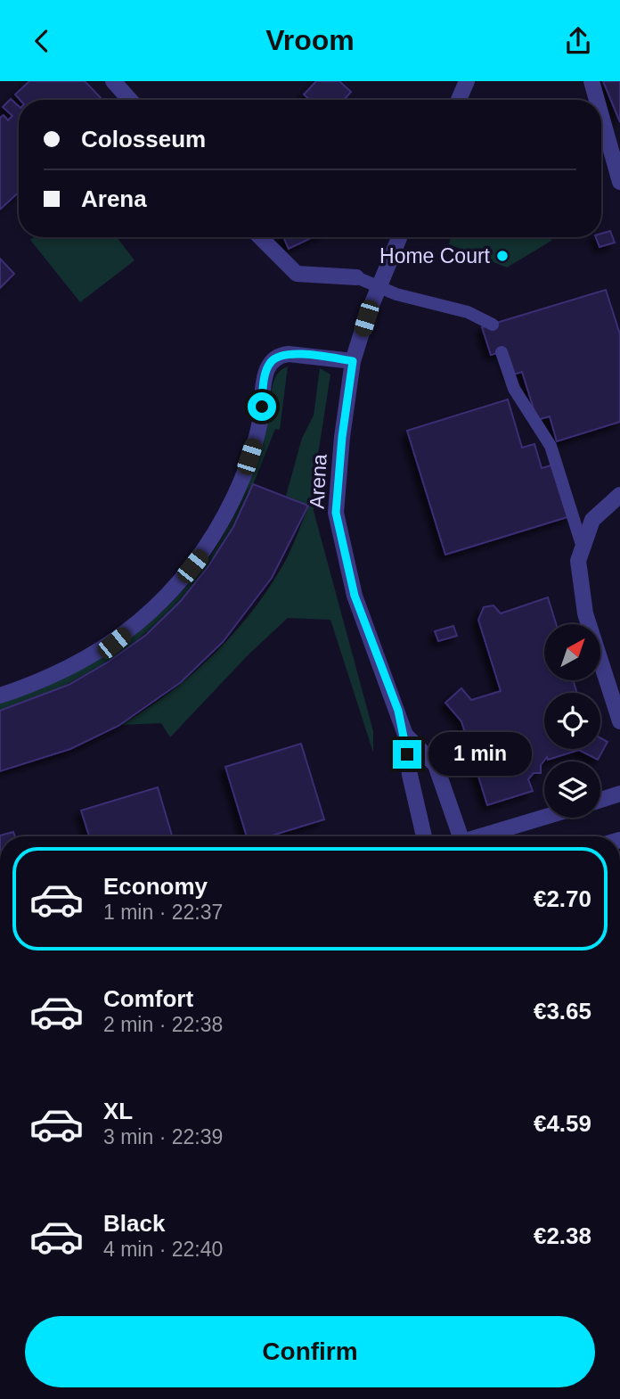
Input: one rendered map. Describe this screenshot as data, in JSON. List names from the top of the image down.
{
  "streets": {
    "street": ["Arena"]
  },
  "places": ["Home Court"],
  "north": "top right",
  "page": {
    "header": "Vroom",
    "banner": ["Colosseum", "Arena"],
    "bubble": "1 min",
    "list": [
      {
        "name": "Economy",
        "note": "1 min · 22:37",
        "value": "€2.70"
      },
      {
        "name": "Comfort",
        "note": "2 min · 22:38",
        "value": "€3.65"
      },
      {
        "name": "XL",
        "note": "3 min · 22:39",
        "value": "€4.59"
      },
      {
        "name": "Black",
        "note": "4 min · 22:40",
        "value": "€2.38"
      }
    ],
    "buttons": "Confirm"
  }
}
